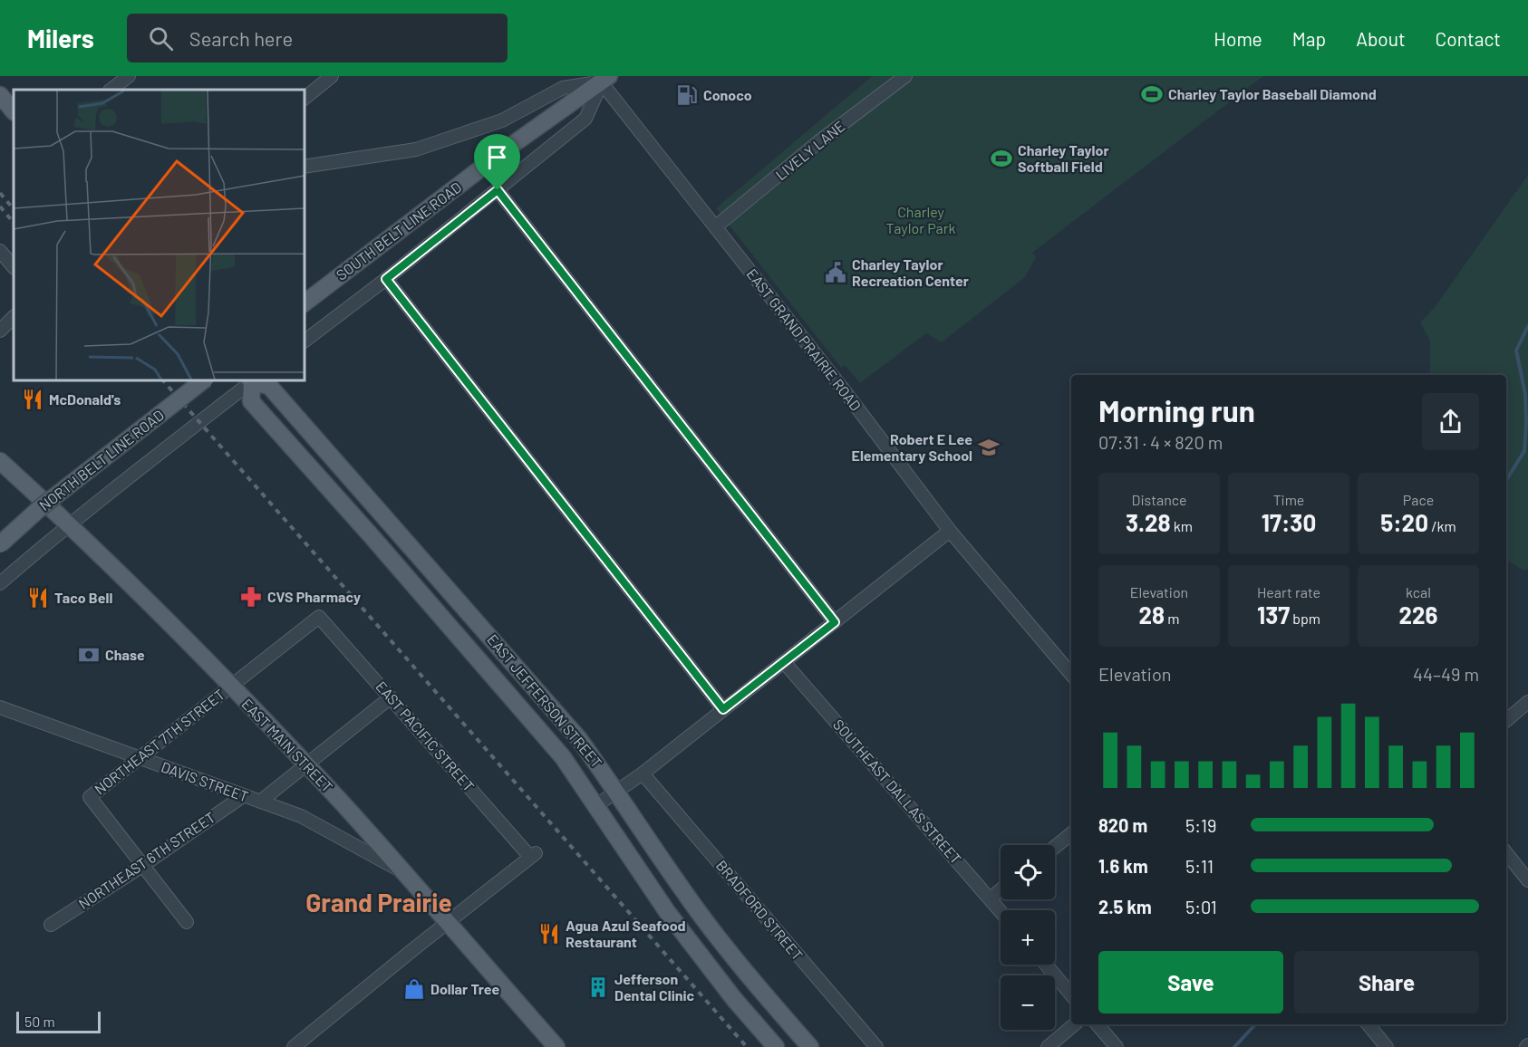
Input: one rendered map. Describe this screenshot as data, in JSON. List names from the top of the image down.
{
  "streets": {
    "main road": [
      "SOUTH BELT LINE ROAD",
      "NORTH BELT LINE ROAD",
      "EAST JEFFERSON STREET",
      "EAST MAIN STREET"
    ],
    "street": [
      "LIVELY LANE",
      "EAST GRAND PRAIRIE ROAD",
      "EAST PACIFIC STREET",
      "NORTHEAST 7TH STREET",
      "DAVIS STREET",
      "SOUTHEAST DALLAS STREET",
      "NORTHEAST 6TH STREET",
      "BRADFORD STREET"
    ]
  },
  "crossings": [
    ["LIVELY LANE", "EAST GRAND PRAIRIE ROAD"],
    ["SOUTH BELT LINE ROAD", "EAST GRAND PRAIRIE ROAD"],
    ["NORTH BELT LINE ROAD", "EAST MAIN STREET"],
    ["EAST PACIFIC STREET", "NORTHEAST 7TH STREET"],
    ["EAST PACIFIC STREET", "EAST MAIN STREET"],
    ["NORTHEAST 7TH STREET", "EAST MAIN STREET"],
    ["NORTHEAST 7TH STREET", "DAVIS STREET"],
    ["NORTHEAST 7TH STREET", "NORTHEAST 6TH STREET"],
    ["EAST MAIN STREET", "DAVIS STREET"],
    ["DAVIS STREET", "NORTHEAST 6TH STREET"]
  ],
  "districts": ["Grand Prairie"],
  "parks": ["Charley Taylor Park"],
  "places": {
    "sports": ["Charley Taylor Baseball Diamond", "Charley Taylor Softball Field"],
    "fuel station": ["Conoco"],
    "public building": ["Charley Taylor Recreation Center"],
    "restaurant": ["McDonald's", "Taco Bell", "Agua Azul Seafood Restaurant"],
    "school or university": ["Robert E Lee Elementary School"],
    "pharmacy": ["CVS Pharmacy"],
    "bank": ["Chase"],
    "building": ["Jefferson Dental Clinic"],
    "shop": ["Dollar Tree"]
  },
  "scale_bar": "50 m",
  "page": {
    "header": "Milers",
    "search": "Search here",
    "nav": [
      "Home",
      "Map",
      "About",
      "Contact"
    ],
    "heading": ["Morning run", "07:31 · 4 × 820 m"],
    "stats": [
      ["Distance", "3.28 km"],
      ["Time", "17:30"],
      ["Pace", "5:20 /km"],
      ["Elevation", "28 m"],
      ["Heart rate", "137 bpm"],
      ["kcal", "226"]
    ],
    "chart": ["Elevation", "44–49 m"],
    "list": [
      {
        "name": "820 m",
        "note": "5:19"
      },
      {
        "name": "1.6 km",
        "note": "5:11"
      },
      {
        "name": "2.5 km",
        "note": "5:01"
      }
    ],
    "map_buttons": ["+", "−"],
    "buttons": ["Save", "Share"],
    "scale": "50 m"
  }
}
